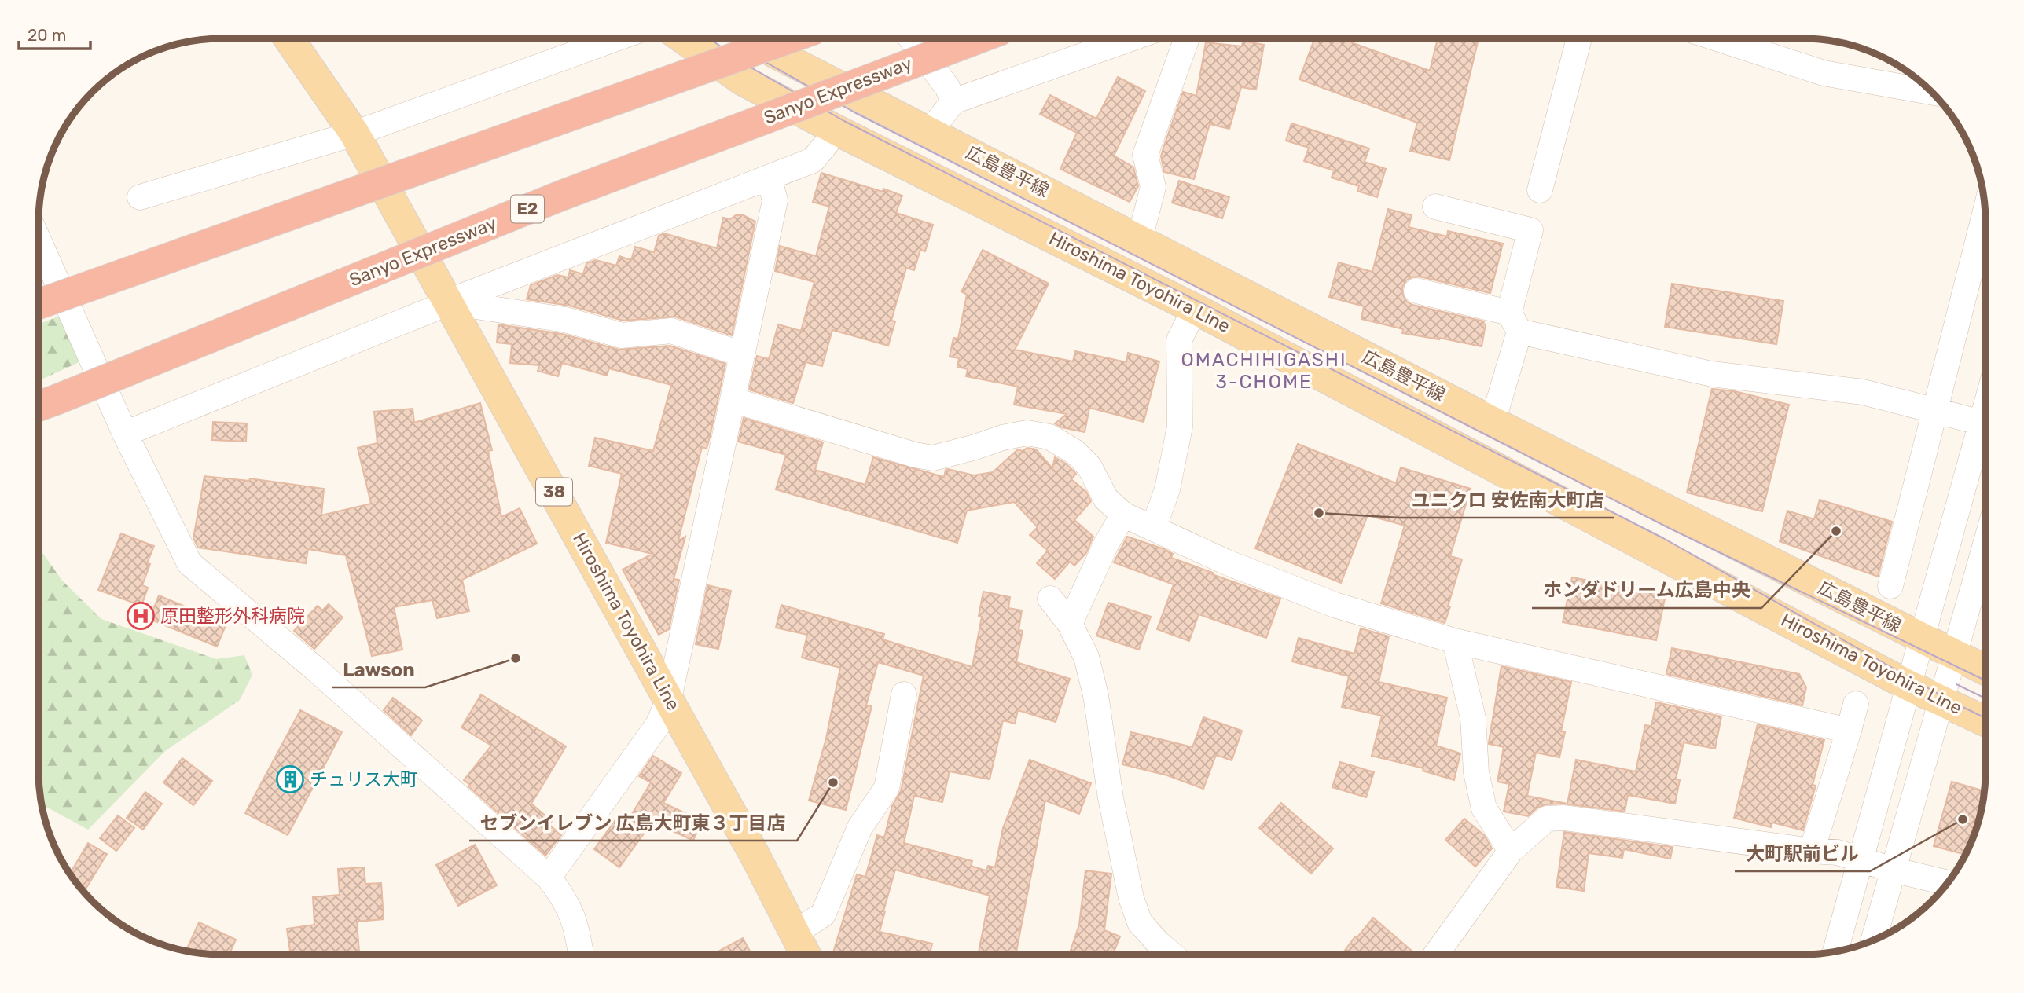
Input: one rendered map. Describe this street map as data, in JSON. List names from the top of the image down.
{
  "streets": {
    "highway": ["Sanyo Expressway", "E2"],
    "main road": ["広島豊平線", "Hiroshima Toyohira Line", "38"]
  },
  "districts": ["OMACHIHIGASHI 3-CHOME"],
  "places": {
    "other": [
      "ユニクロ 安佐南大町店",
      "ホンダドリーム広島中央",
      "Lawson",
      "セブンイレブン 広島大町東３丁目店",
      "大町駅前ビル"
    ],
    "hospital": ["原田整形外科病院"],
    "building": ["チュリス大町"]
  },
  "scale_bar": "20 m"
}
